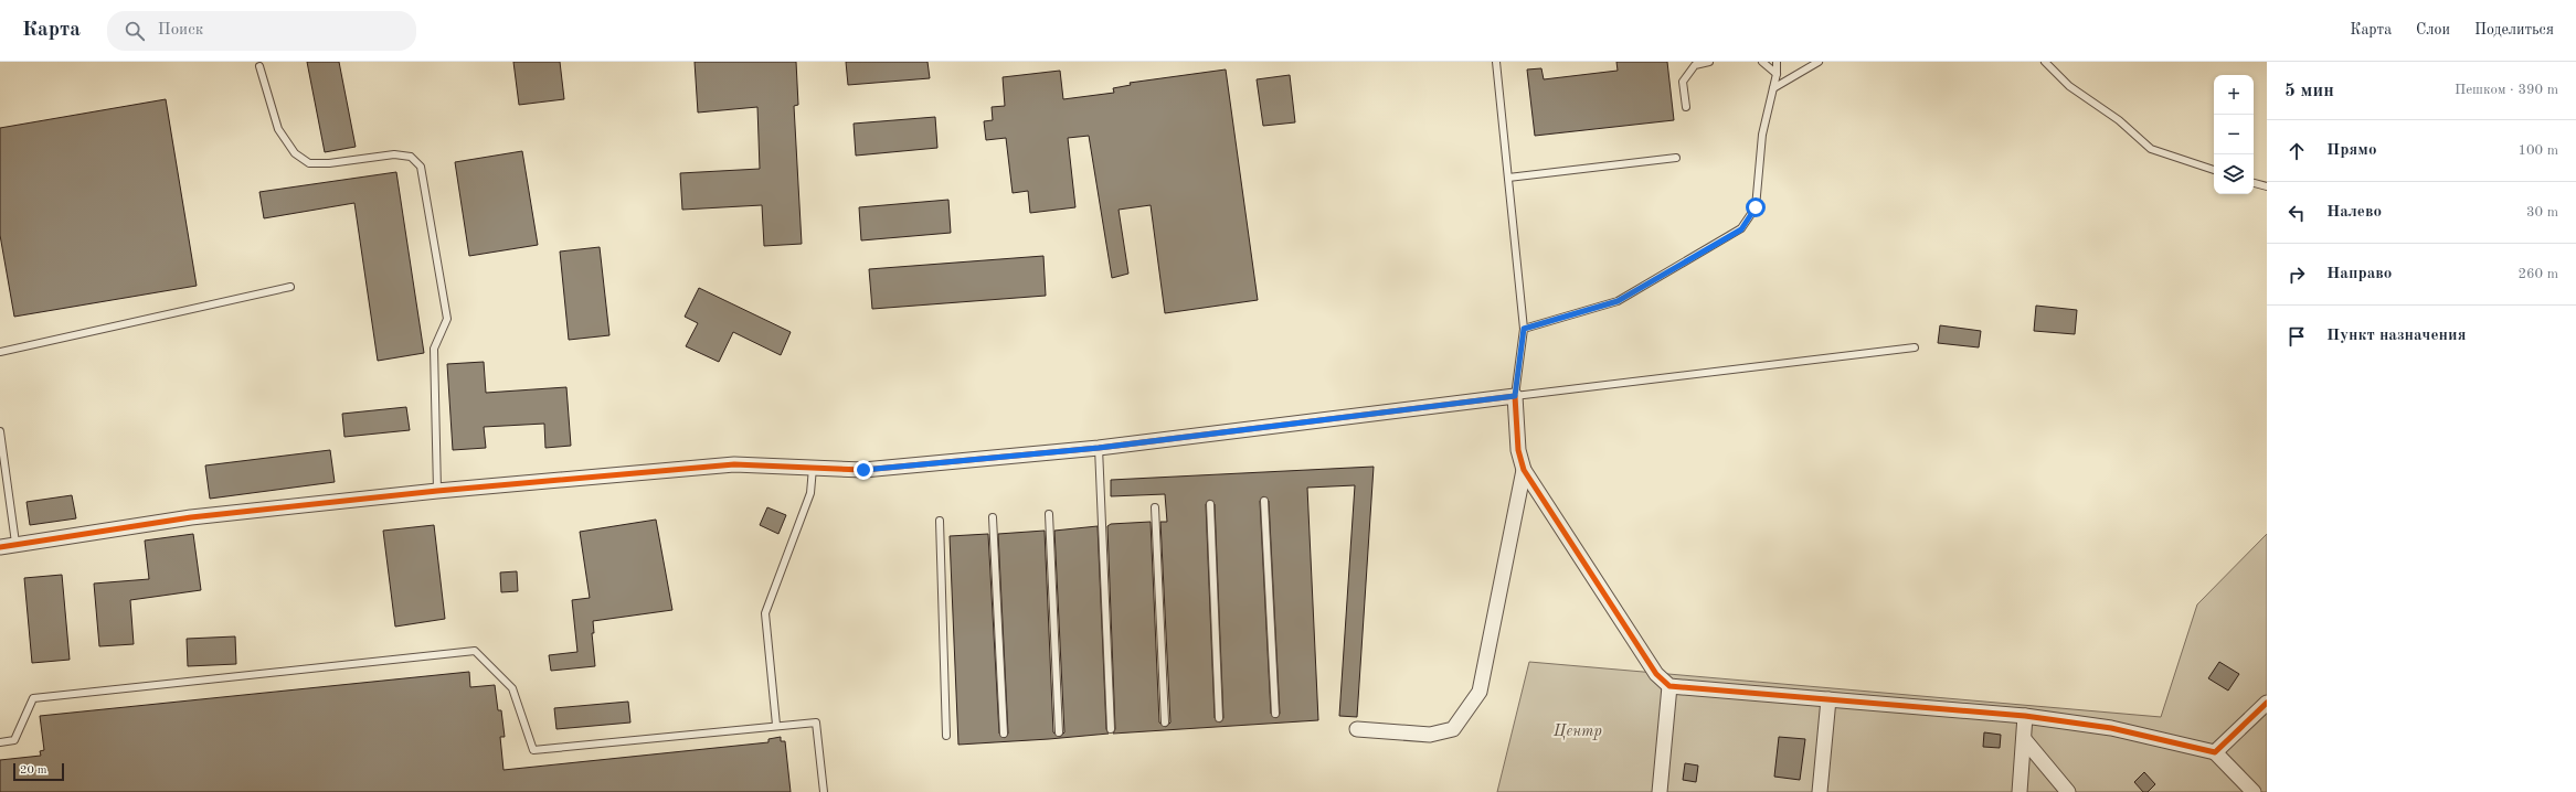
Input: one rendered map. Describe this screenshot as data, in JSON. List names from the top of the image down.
{
  "parks": ["Центр"],
  "scale_bar": "20 m",
  "page": {
    "header": "Карта",
    "search": "Поиск",
    "nav": ["Карта", "Слои", "Поделиться"],
    "heading": ["5 мин", "Пешком · 390 m"],
    "map_buttons": ["+", "−"],
    "list": [
      ["Прямо", "100 m"],
      ["Налево", "30 m"],
      ["Направо", "260 m"],
      "Пункт назначения"
    ],
    "scale": "20 m"
  }
}
